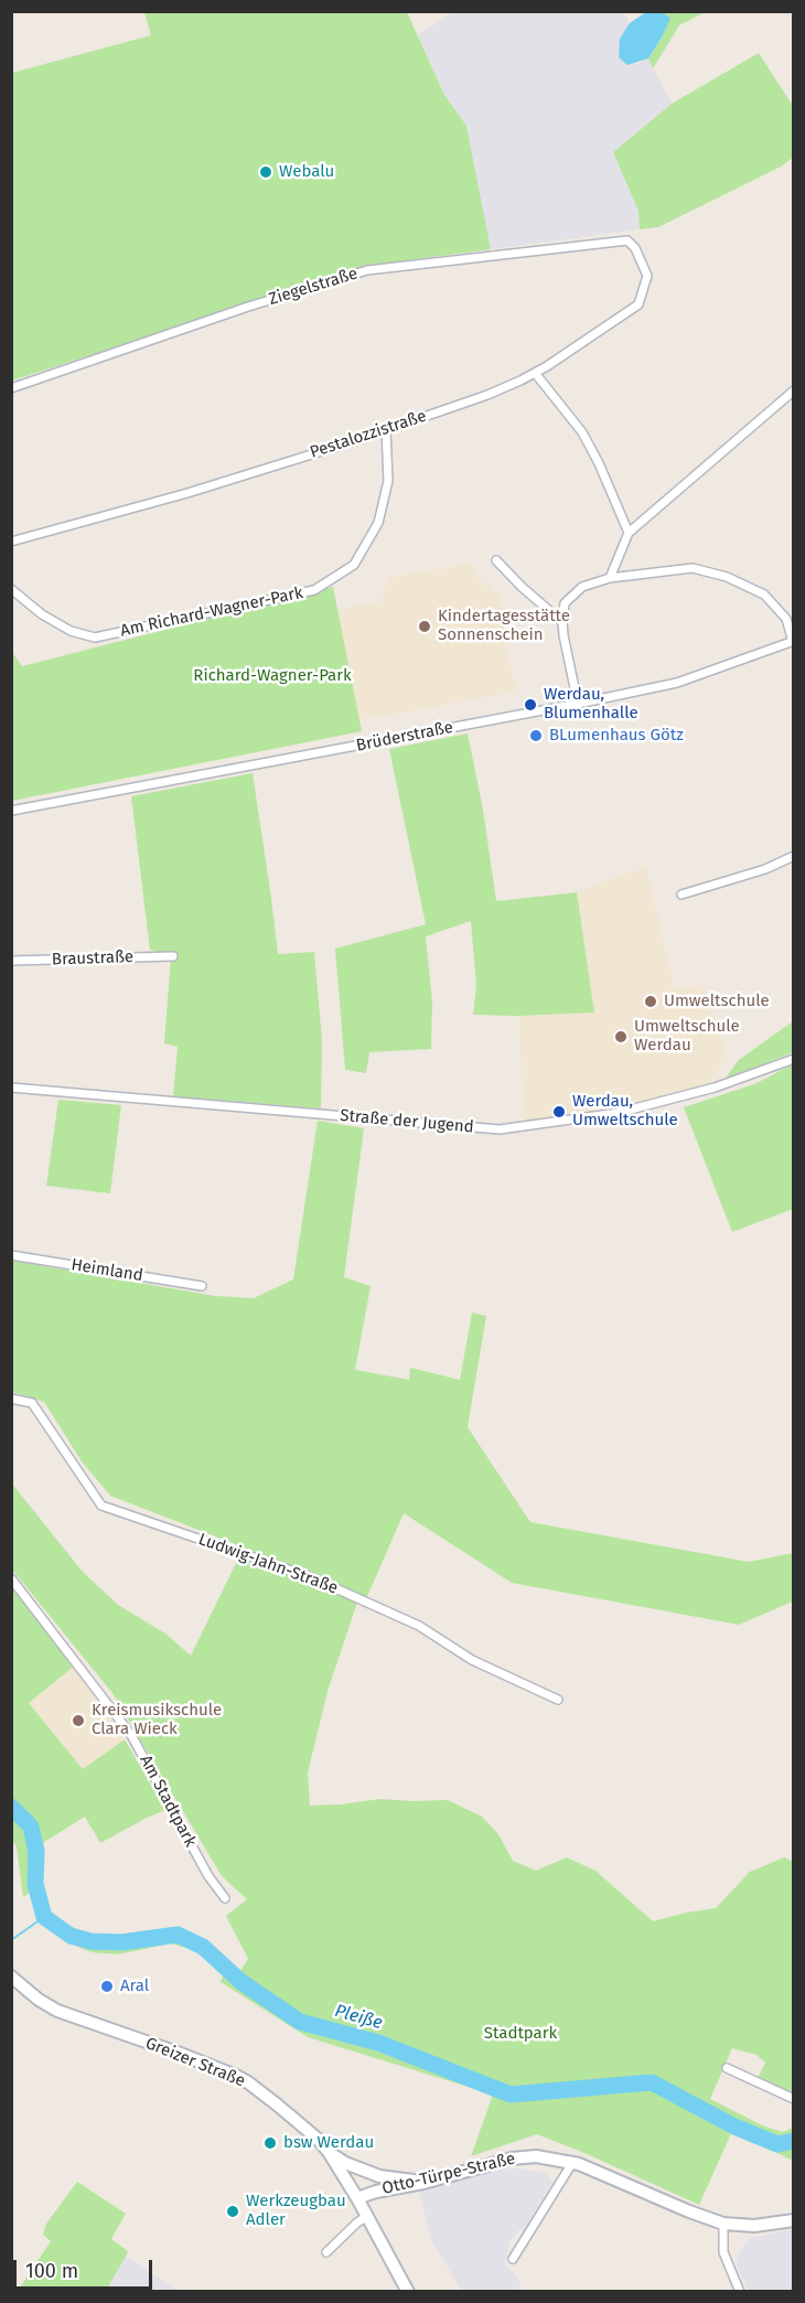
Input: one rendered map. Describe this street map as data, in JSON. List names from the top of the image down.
{
  "streets": {
    "main road": ["Greizer Straße", "Otto-Türpe-Straße"],
    "street": [
      "Ziegelstraße",
      "Pestalozzistraße",
      "Am Richard-Wagner-Park",
      "Brüderstraße",
      "Braustraße",
      "Straße der Jugend",
      "Heimland",
      "Ludwig-Jahn-Straße",
      "Am Stadtpark"
    ]
  },
  "crossings": [
    ["Ziegelstraße", "Pestalozzistraße"],
    ["Pestalozzistraße", "Am Richard-Wagner-Park"],
    ["Greizer Straße", "Otto-Türpe-Straße"]
  ],
  "water": ["Pleiße"],
  "parks": ["Richard-Wagner-Park", "Stadtpark"],
  "places": [
    "Webalu",
    "Kindertagesstätte Sonnenschein",
    "Werdau, Blumenhalle",
    "BLumenhaus Götz",
    "Umweltschule",
    "Umweltschule Werdau",
    "Werdau, Umweltschule",
    "Kreismusikschule Clara Wieck",
    "Aral",
    "bsw Werdau",
    "Werkzeugbau Adler"
  ],
  "scale_bar": "100 m"
}
